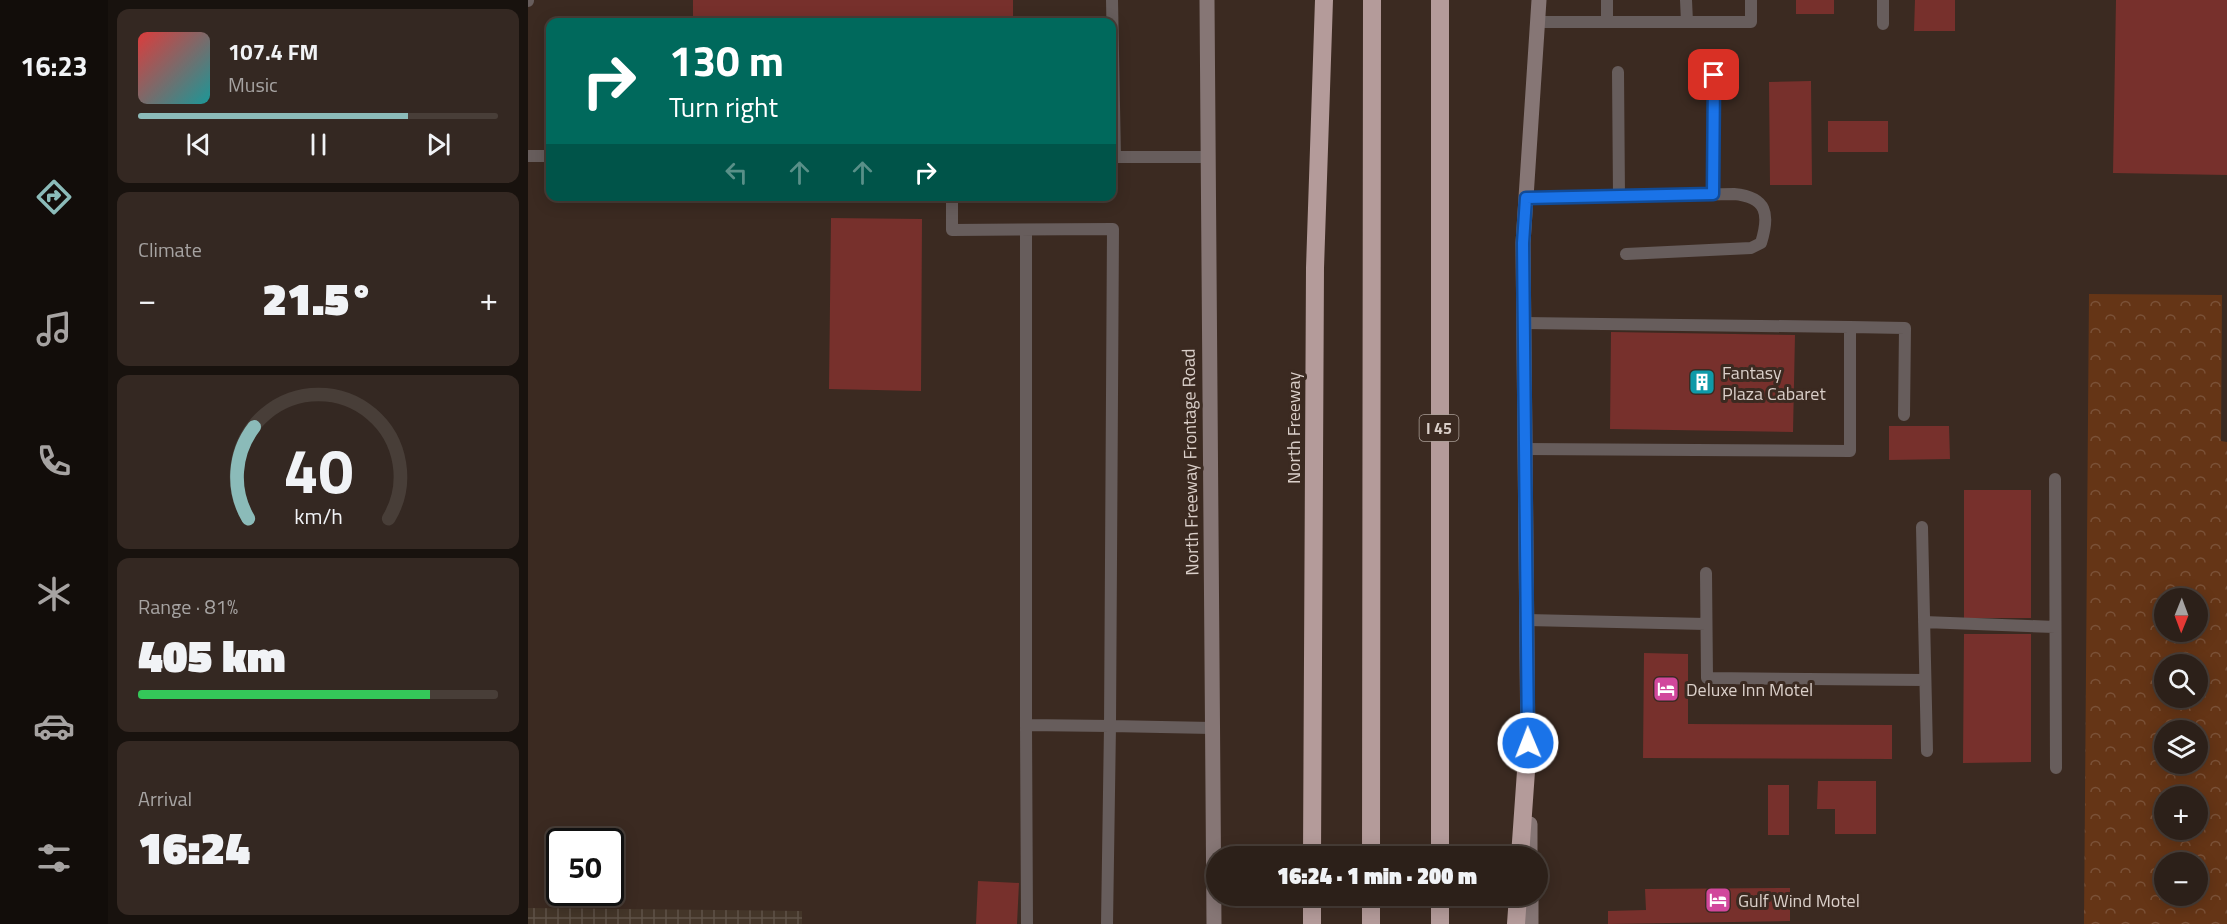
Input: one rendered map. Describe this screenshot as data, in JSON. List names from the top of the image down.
{
  "streets": {
    "highway": ["North Freeway", "I 45"],
    "main road": ["North Freeway Frontage Road"]
  },
  "places": {
    "building": ["Fantasy Plaza Cabaret"],
    "hotel": ["Deluxe Inn Motel", "Gulf Wind Motel"]
  },
  "north": "bottom",
  "page": {
    "tabs": "16:23",
    "turn": ["130 m", "Turn right"],
    "song": ["107.4 FM", "Music"],
    "tile": [
      "Climate",
      ["Range · 81%", "405 km"],
      ["Arrival", "16:24"]
    ],
    "heat": ["−", "21.5°", "+"],
    "map_buttons": ["+", "−"],
    "limit": "50",
    "trip": "16:24 · 1 min · 200 m",
    "gauge": ["40", "km/h"]
  }
}
